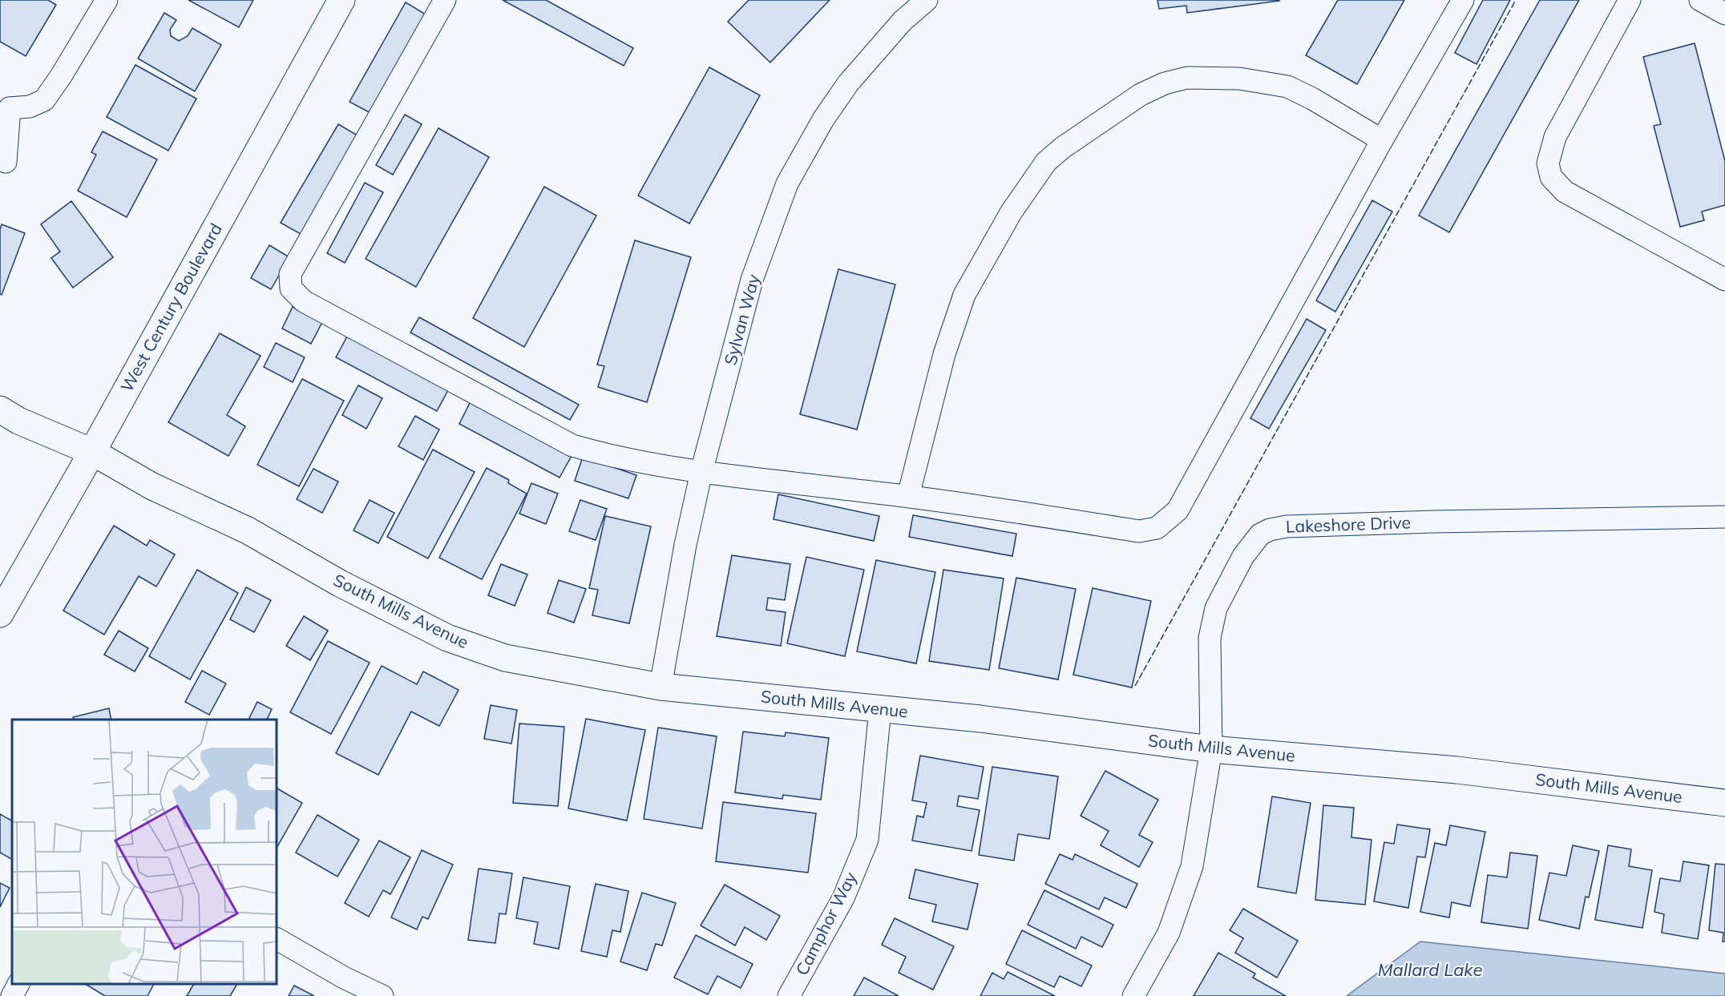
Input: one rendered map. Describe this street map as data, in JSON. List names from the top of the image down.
{
  "streets": {
    "street": [
      "West Century Boulevard",
      "Sylvan Way",
      "Lakeshore Drive",
      "South Mills Avenue",
      "Camphor Way"
    ]
  },
  "crossings": [
    ["West Century Boulevard", "South Mills Avenue"],
    ["Sylvan Way", "South Mills Avenue"],
    ["Lakeshore Drive", "South Mills Avenue"],
    ["South Mills Avenue", "Camphor Way"]
  ],
  "water": ["Mallard Lake"]
}
